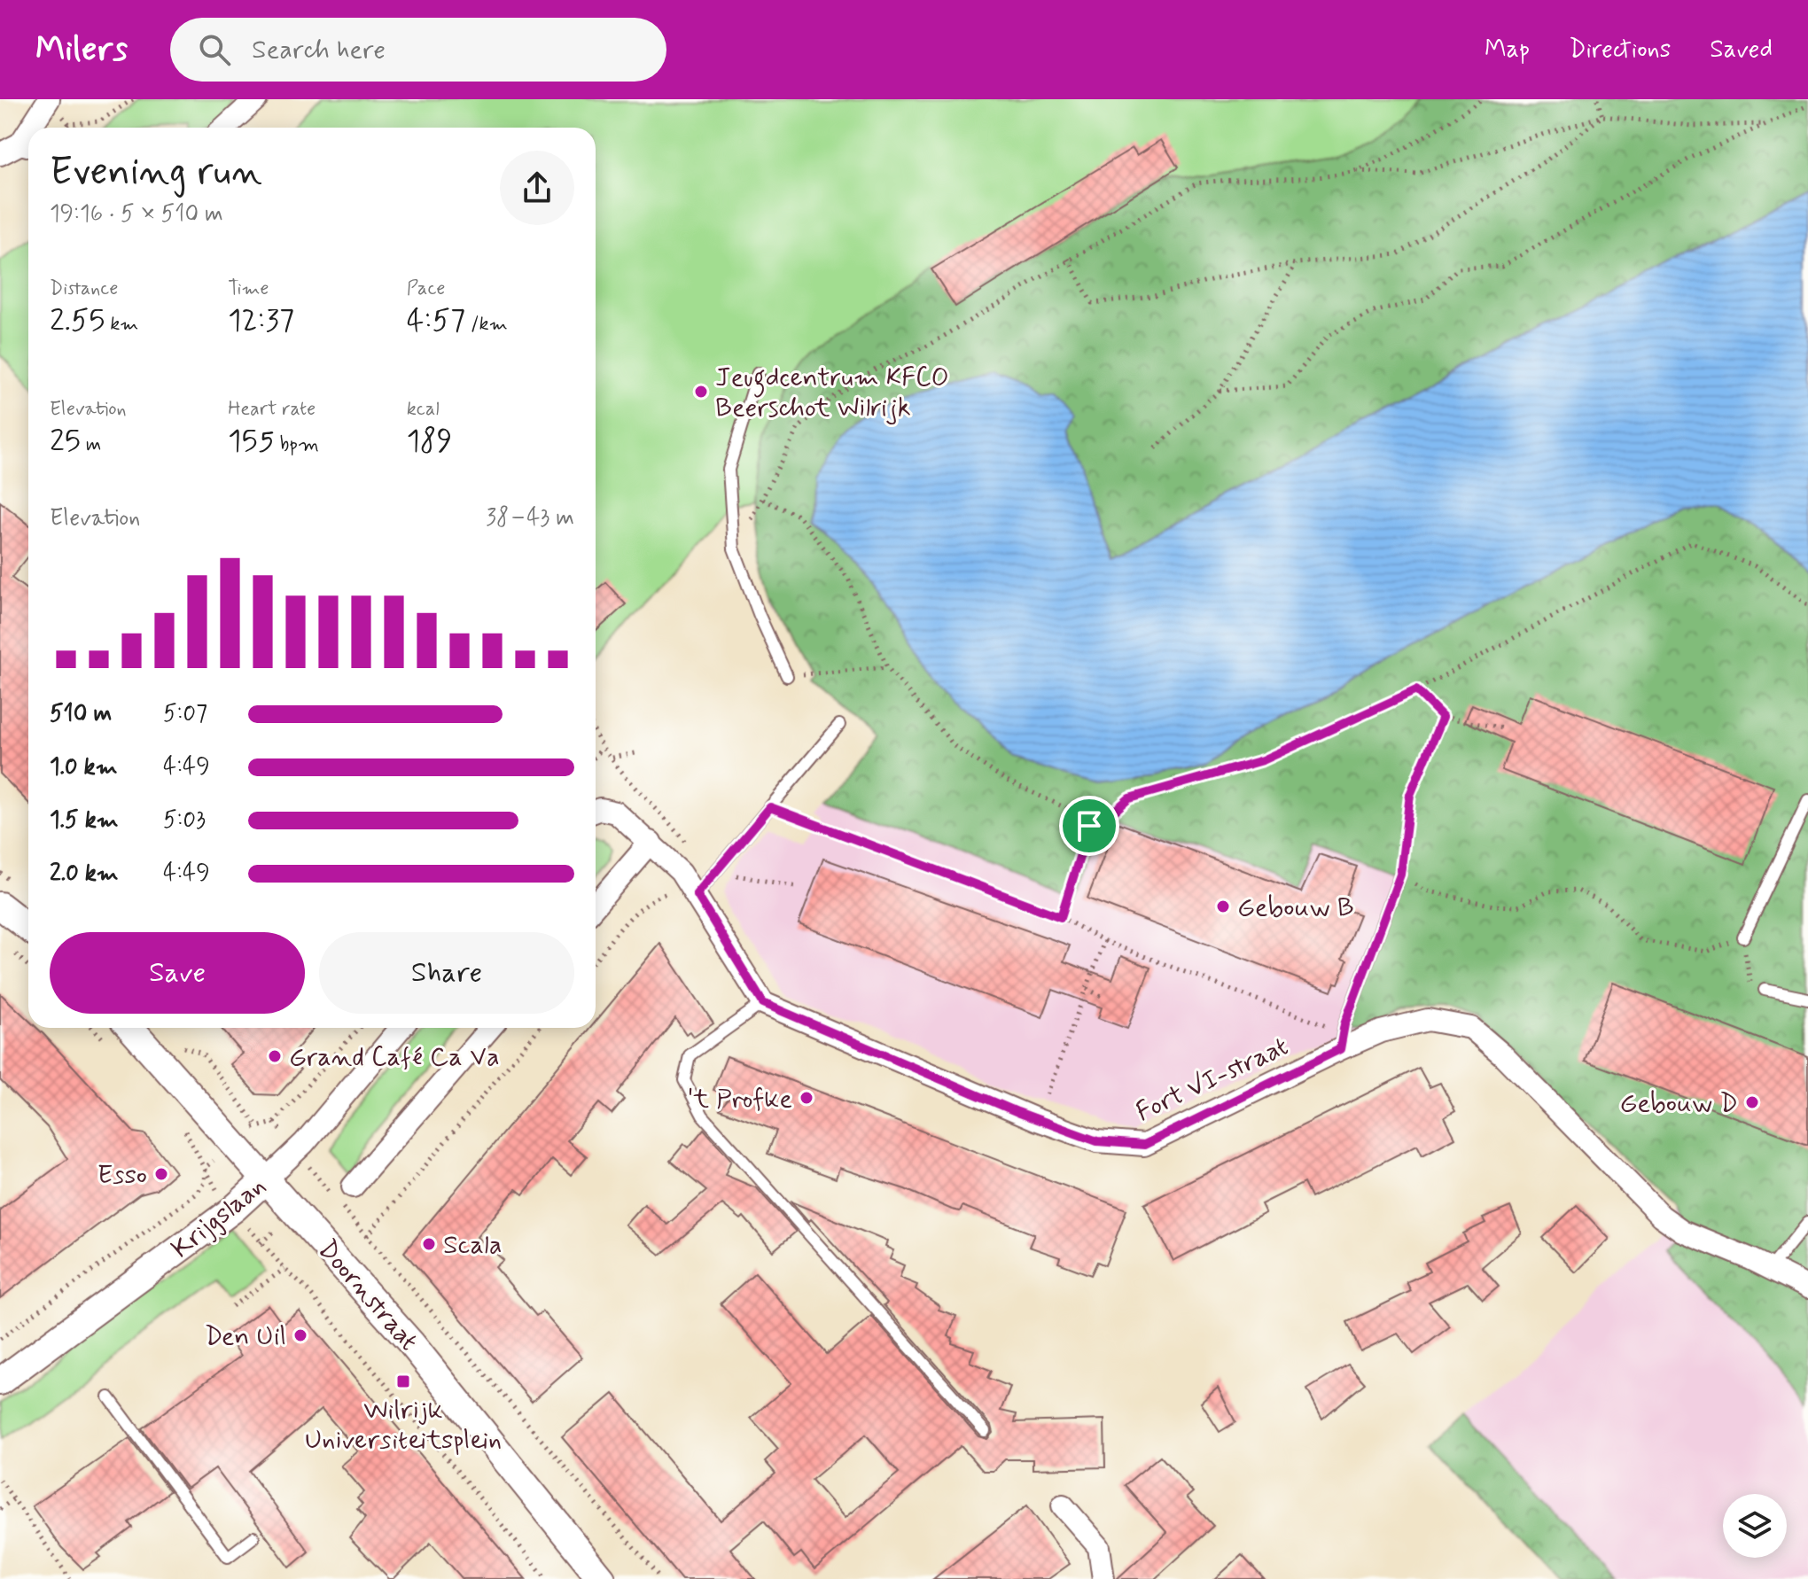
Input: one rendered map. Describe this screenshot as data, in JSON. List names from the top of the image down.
{
  "streets": {
    "street": ["Fort VI-straat", "Krijgslaan", "Doornstraat"]
  },
  "crossings": [
    ["Krijgslaan", "Doornstraat"]
  ],
  "places": {
    "other": [
      "Jeugdcentrum KFCO Beerschot Wilrijk",
      "Gebouw B",
      "Grand Café Ca Va",
      "'t Profke",
      "Gebouw D",
      "Esso",
      "Scala",
      "Den Uil"
    ],
    "transit": ["Wilrijk Universiteitsplein"]
  },
  "page": {
    "header": "Milers",
    "search": "Search here",
    "nav": ["Map", "Directions", "Saved"],
    "heading": ["Evening run", "19:16 · 5 × 510 m"],
    "stats": [
      ["Distance", "2.55 km"],
      ["Time", "12:37"],
      ["Pace", "4:57 /km"],
      ["Elevation", "25 m"],
      ["Heart rate", "155 bpm"],
      ["kcal", "189"]
    ],
    "chart": ["Elevation", "38–43 m"],
    "list": [
      {
        "name": "510 m",
        "note": "5:07"
      },
      {
        "name": "1.0 km",
        "note": "4:49"
      },
      {
        "name": "1.5 km",
        "note": "5:03"
      },
      {
        "name": "2.0 km",
        "note": "4:49"
      }
    ],
    "buttons": ["Save", "Share"]
  }
}
